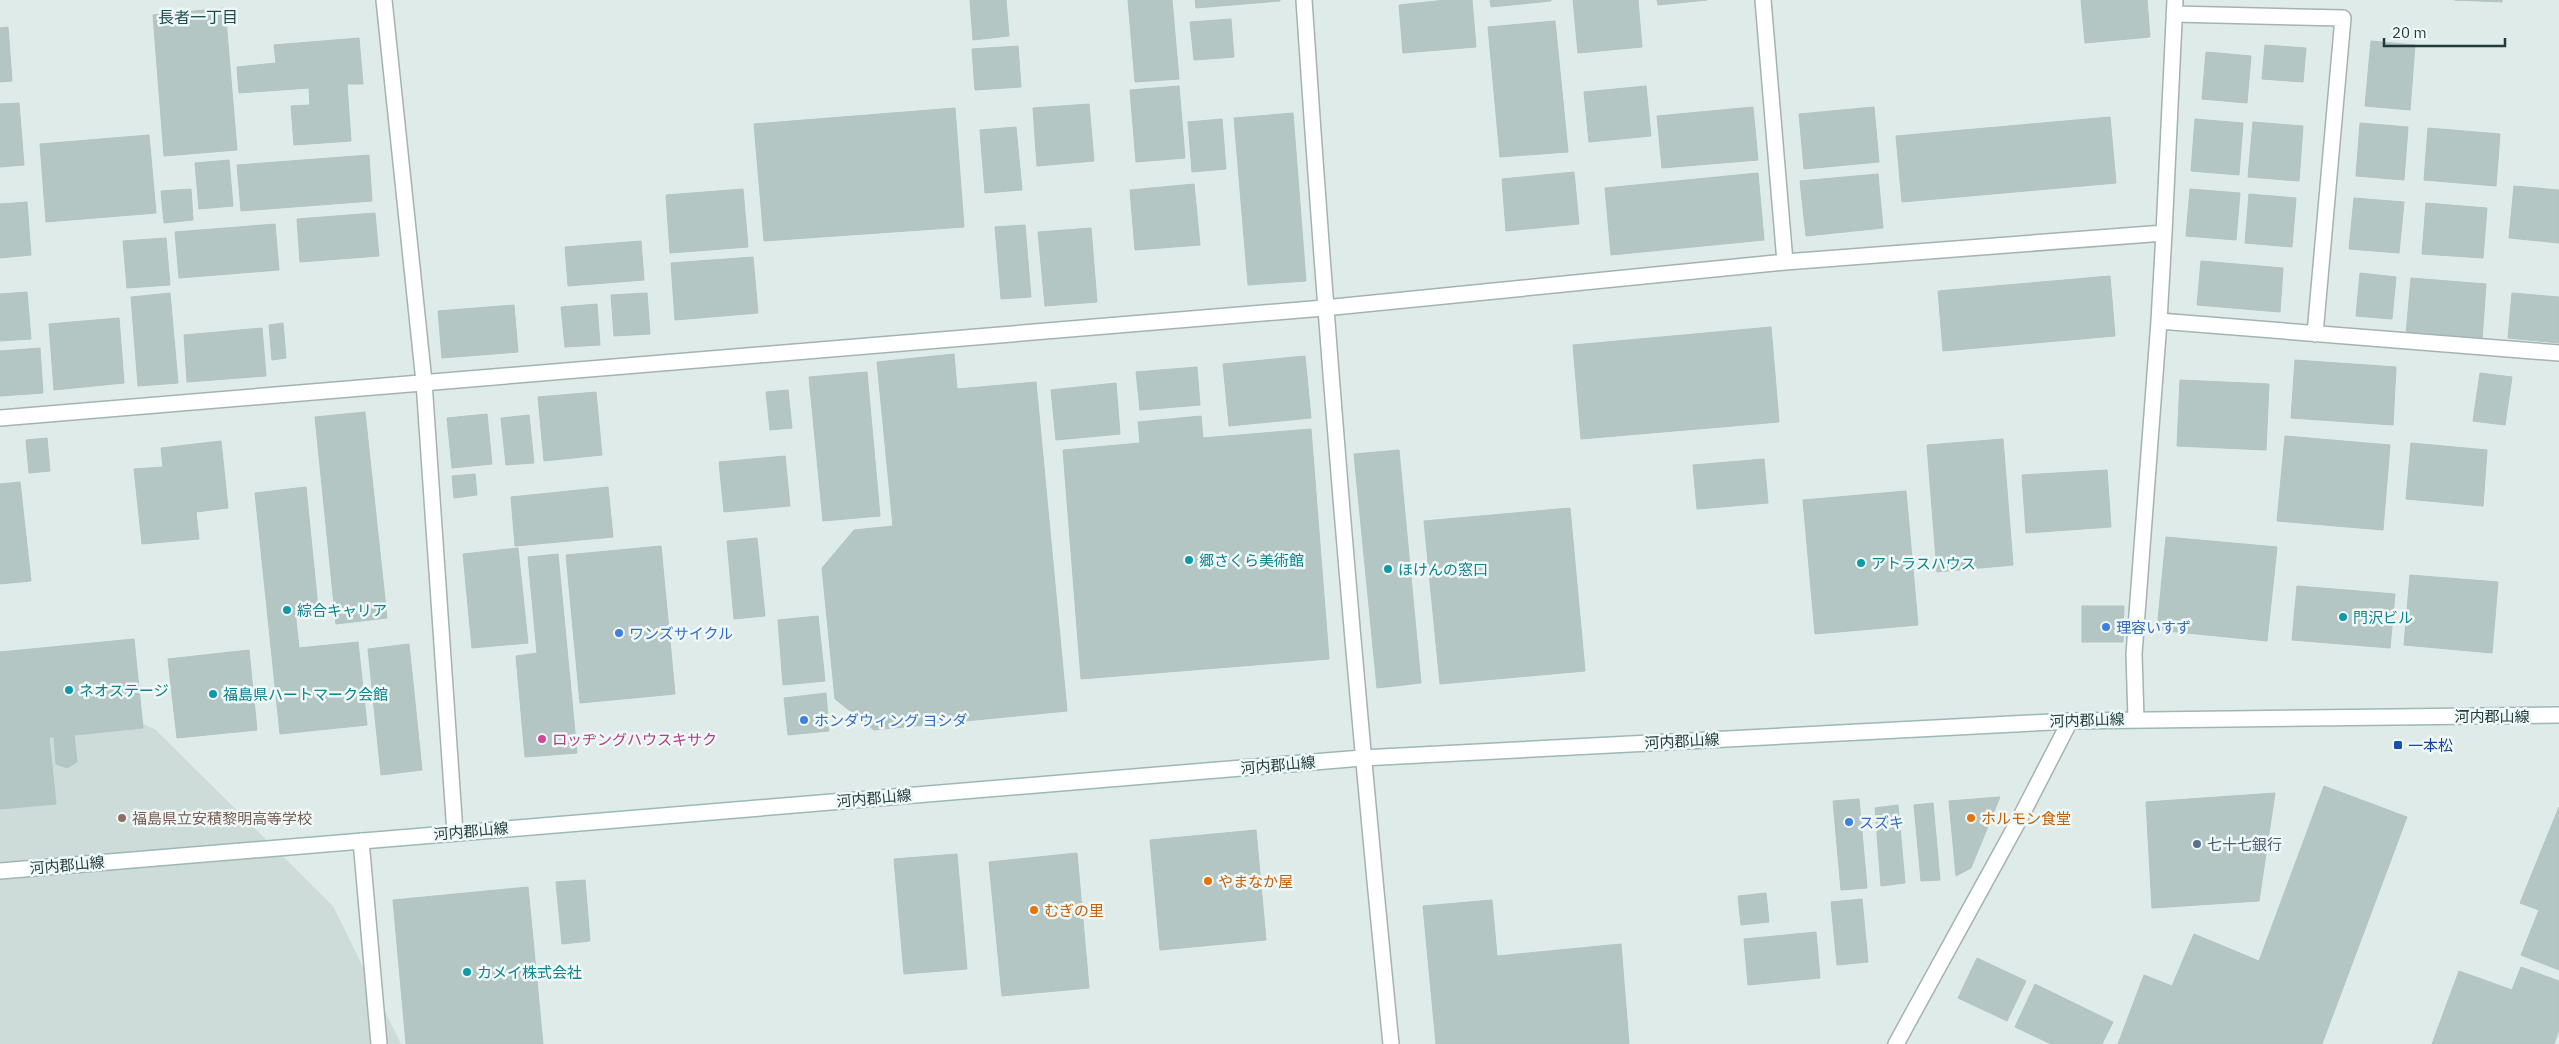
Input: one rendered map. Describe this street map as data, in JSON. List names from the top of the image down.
{
  "streets": {
    "street": ["河内郡山線"]
  },
  "districts": ["長者一丁目"],
  "places": {
    "other": [
      "郷さくら美術館",
      "アトラスハウス",
      "ほけんの窓口",
      "綜合キャリア",
      "門沢ビル",
      "理容いすず",
      "ワンズサイクル",
      "ネオステージ",
      "福島県ハートマーク会館",
      "ホンダウィング ヨシダ",
      "ロッヂングハウスキサク",
      "福島県立安積黎明高等学校",
      "ホルモン食堂",
      "スズキ",
      "七十七銀行",
      "やまなか屋",
      "むぎの里",
      "カメイ株式会社"
    ],
    "transit": ["一本松"]
  },
  "scale_bar": "20 m"
}
